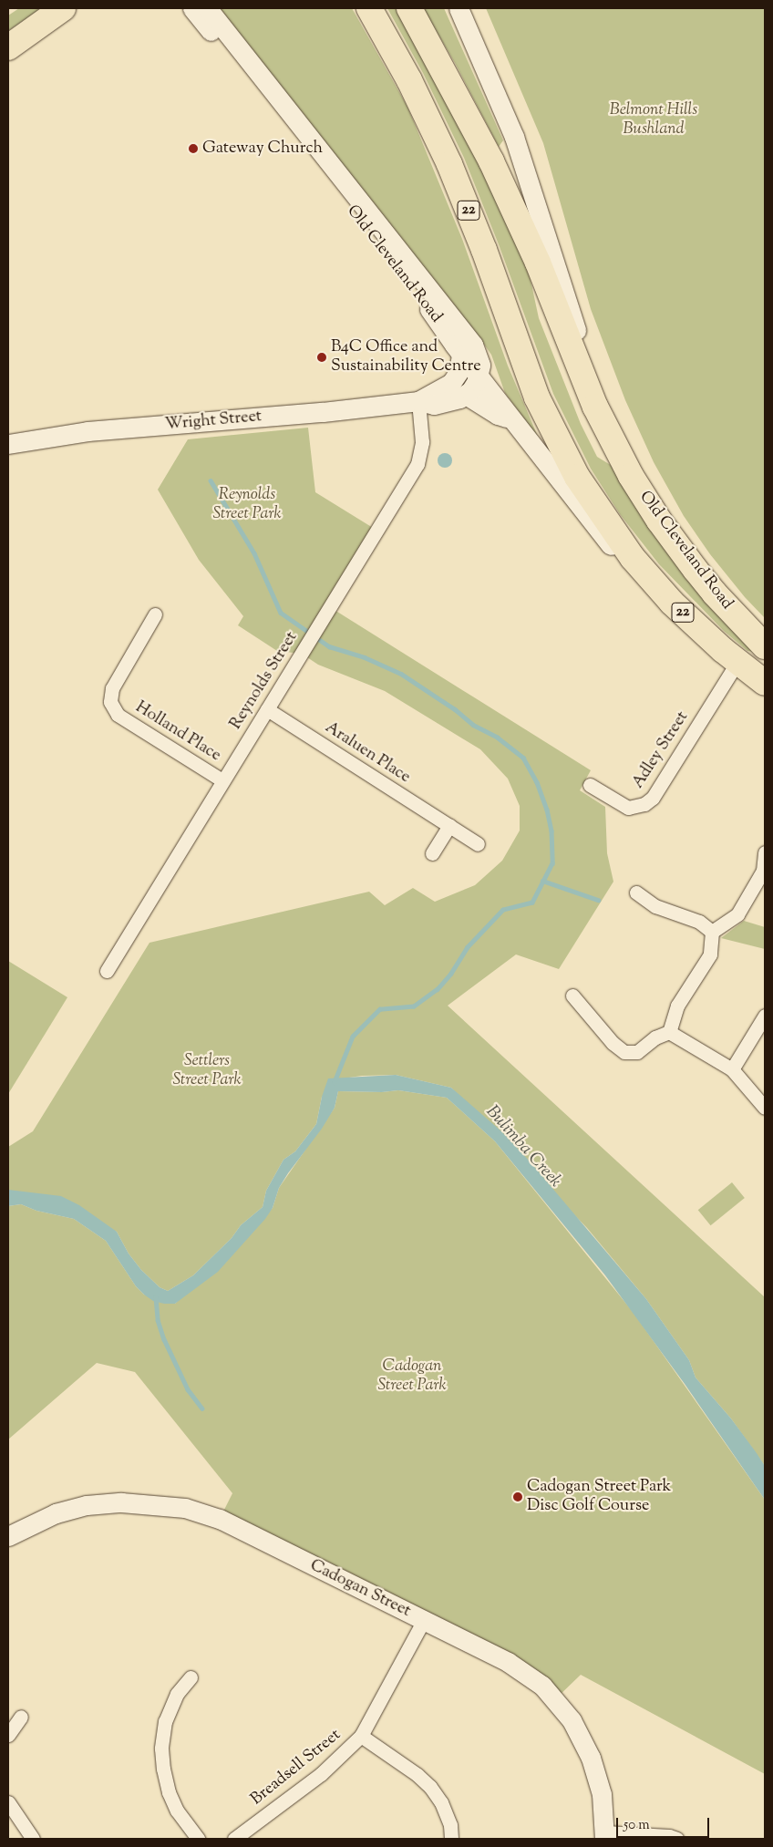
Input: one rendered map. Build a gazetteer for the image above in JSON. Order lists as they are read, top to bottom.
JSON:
{
  "streets": {
    "highway": ["22", "Old Cleveland Road"],
    "main road": ["Wright Street", "Cadogan Street"],
    "street": [
      "Reynolds Street",
      "Holland Place",
      "Adley Street",
      "Araluen Place",
      "Breadsell Street"
    ]
  },
  "crossings": [
    ["Old Cleveland Road", "Wright Street"],
    ["Old Cleveland Road", "Adley Street"],
    ["Wright Street", "Reynolds Street"],
    ["Reynolds Street", "Holland Place"],
    ["Reynolds Street", "Araluen Place"],
    ["Cadogan Street", "Breadsell Street"]
  ],
  "water": ["Bulimba Creek"],
  "parks": [
    "Belmont Hills Bushland",
    "Reynolds Street Park",
    "Settlers Street Park",
    "Cadogan Street Park"
  ],
  "places": ["Gateway Church", "B4C Office and Sustainability Centre", "Cadogan Street Park Disc Golf Course"],
  "scale_bar": "50 m"
}
